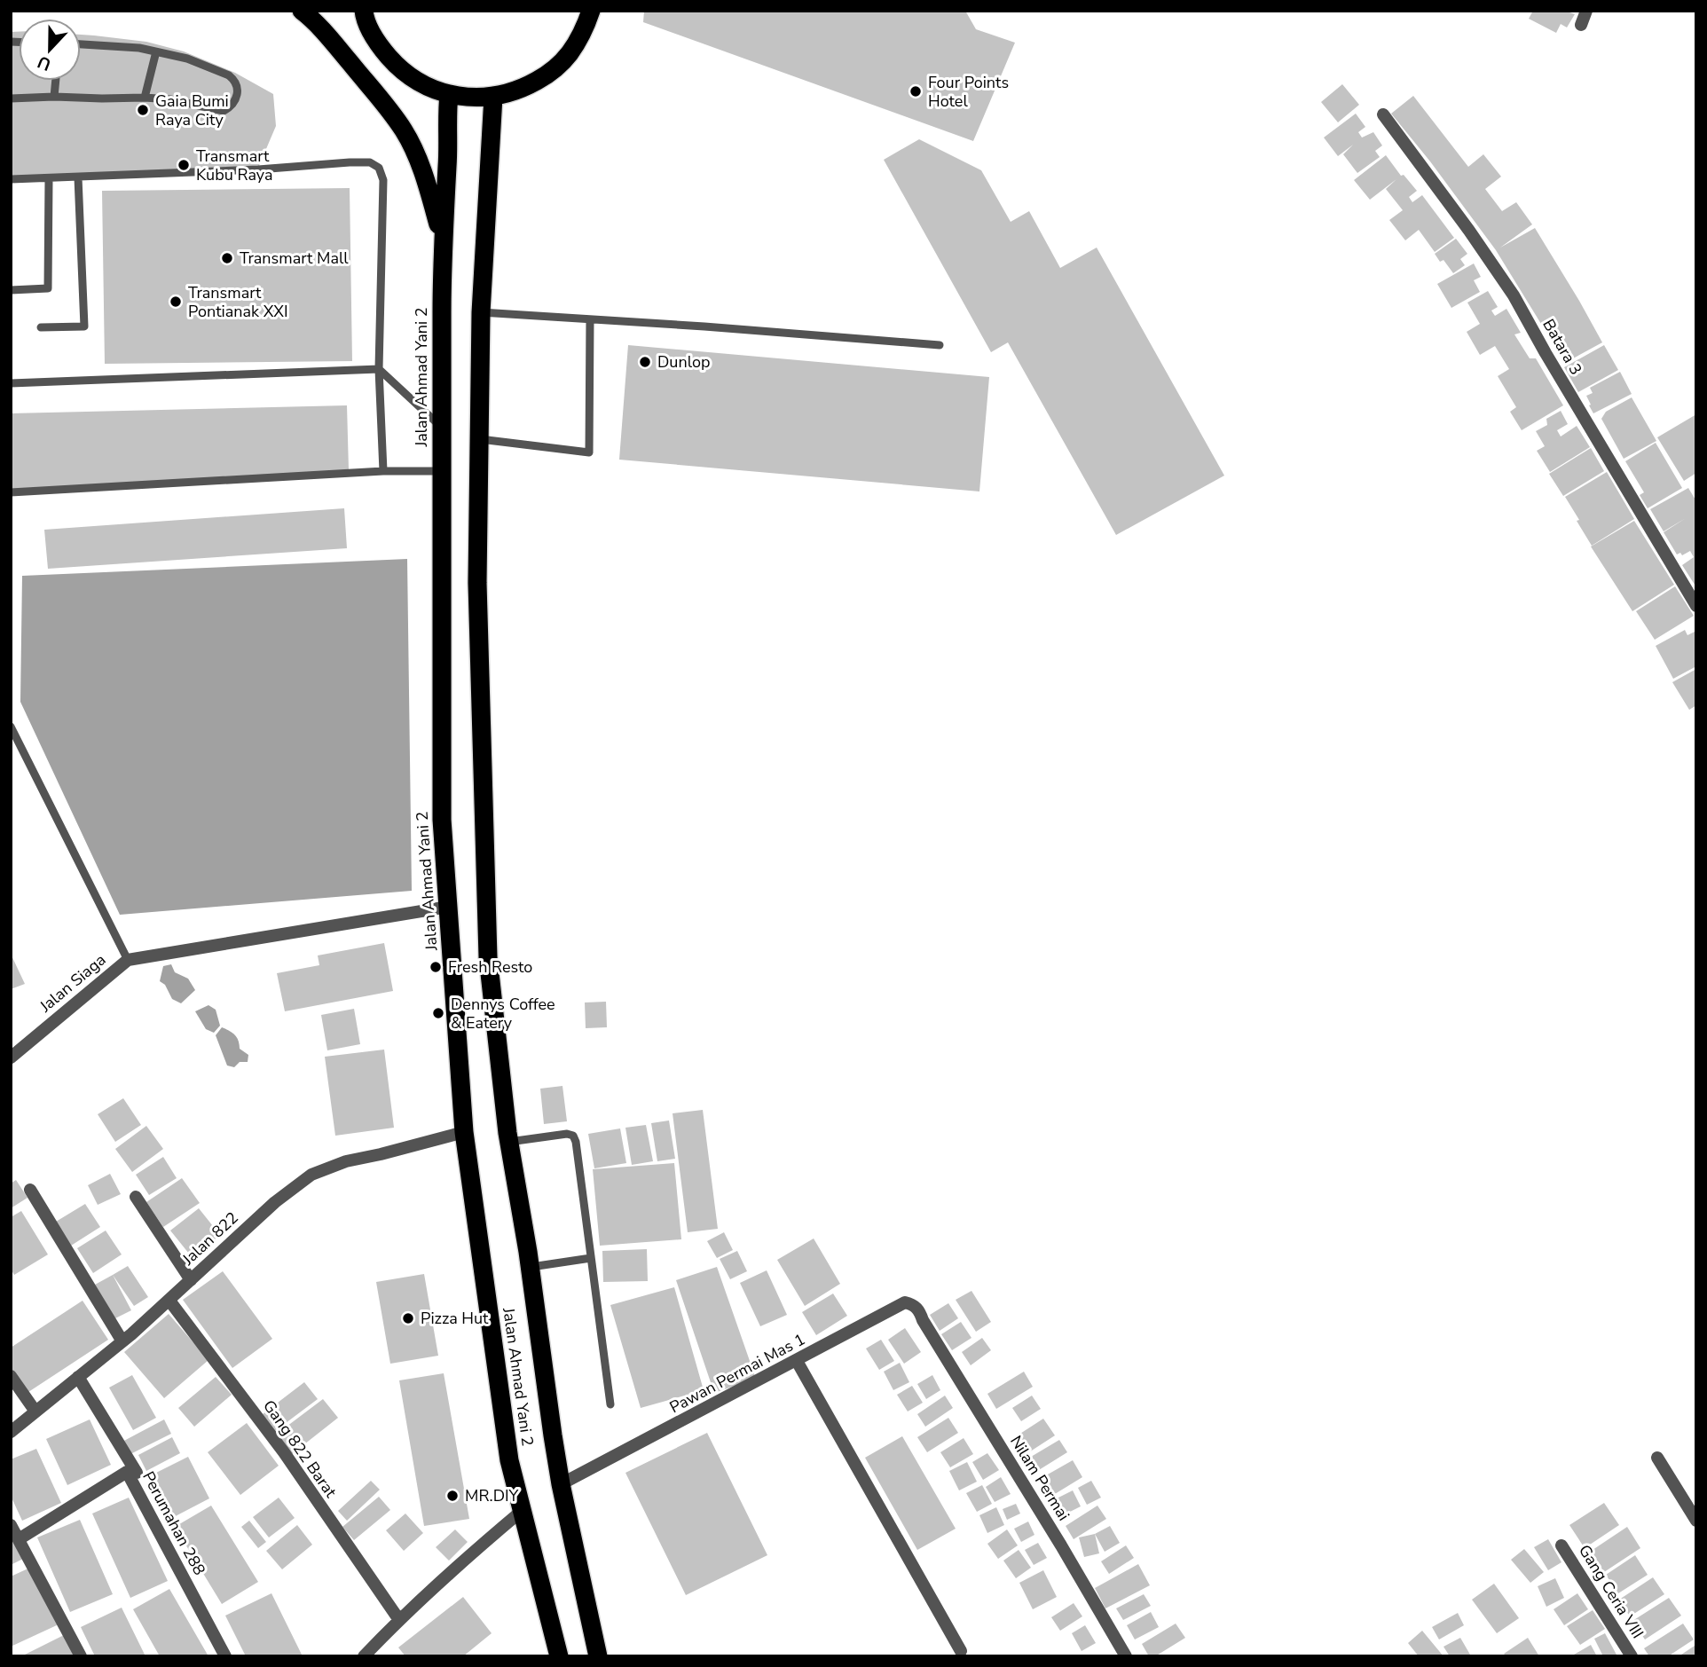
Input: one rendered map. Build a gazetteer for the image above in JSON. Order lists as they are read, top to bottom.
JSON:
{
  "streets": {
    "highway": ["Jalan Ahmad Yani 2"],
    "street": [
      "Batara 3",
      "Jalan Siaga",
      "Jalan 822",
      "Pawan Permai Mas 1",
      "Gang 822 Barat",
      "Nilam Permai",
      "Perumahan 288",
      "Gang Ceria VIII"
    ]
  },
  "crossings": [
    ["Jalan Ahmad Yani 2", "Jalan 822"],
    ["Jalan Ahmad Yani 2", "Pawan Permai Mas 1"],
    ["Jalan 822", "Gang 822 Barat"],
    ["Pawan Permai Mas 1", "Nilam Permai"]
  ],
  "places": [
    "Four Points Hotel",
    "Gaia Bumi Raya City",
    "Transmart Kubu Raya",
    "Transmart Mall",
    "Transmart Pontianak XXI",
    "Dunlop",
    "Fresh Resto",
    "Dennys Coffee & Eatery",
    "Pizza Hut",
    "MR.DIY"
  ],
  "north": "bottom"
}
